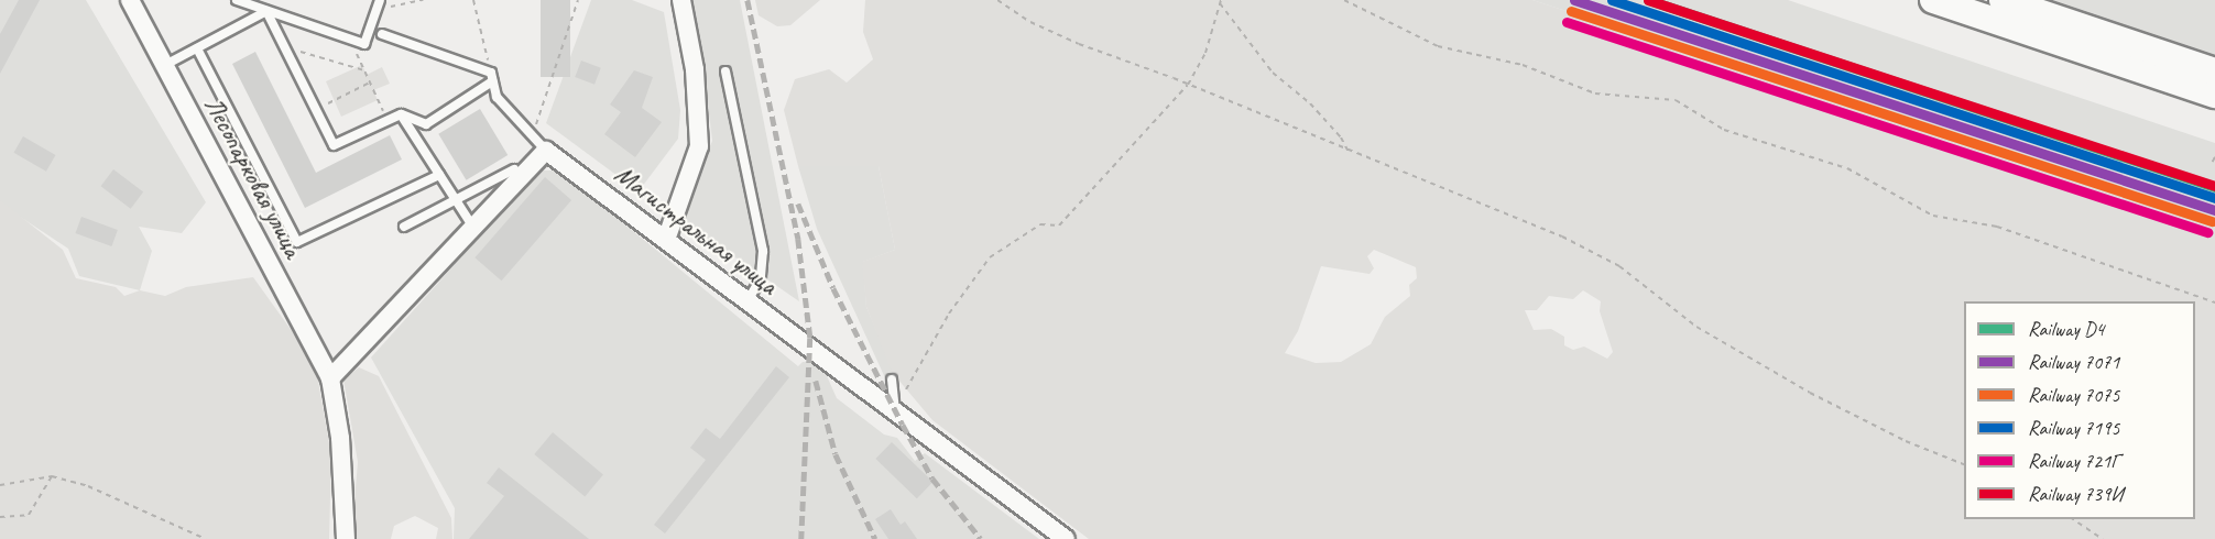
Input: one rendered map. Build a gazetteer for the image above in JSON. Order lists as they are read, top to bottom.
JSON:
{
  "streets": {
    "street": ["Лесопарковая улица", "Магистральная улица"]
  },
  "lines": [
    "rail line D4",
    "rail line 7071",
    "rail line 7195",
    "rail line 739И",
    "rail line 7075",
    "rail line 721Г"
  ],
  "legend": [
    "Railway D4",
    "Railway 7071",
    "Railway 7075",
    "Railway 7195",
    "Railway 721Г",
    "Railway 739И"
  ]
}
